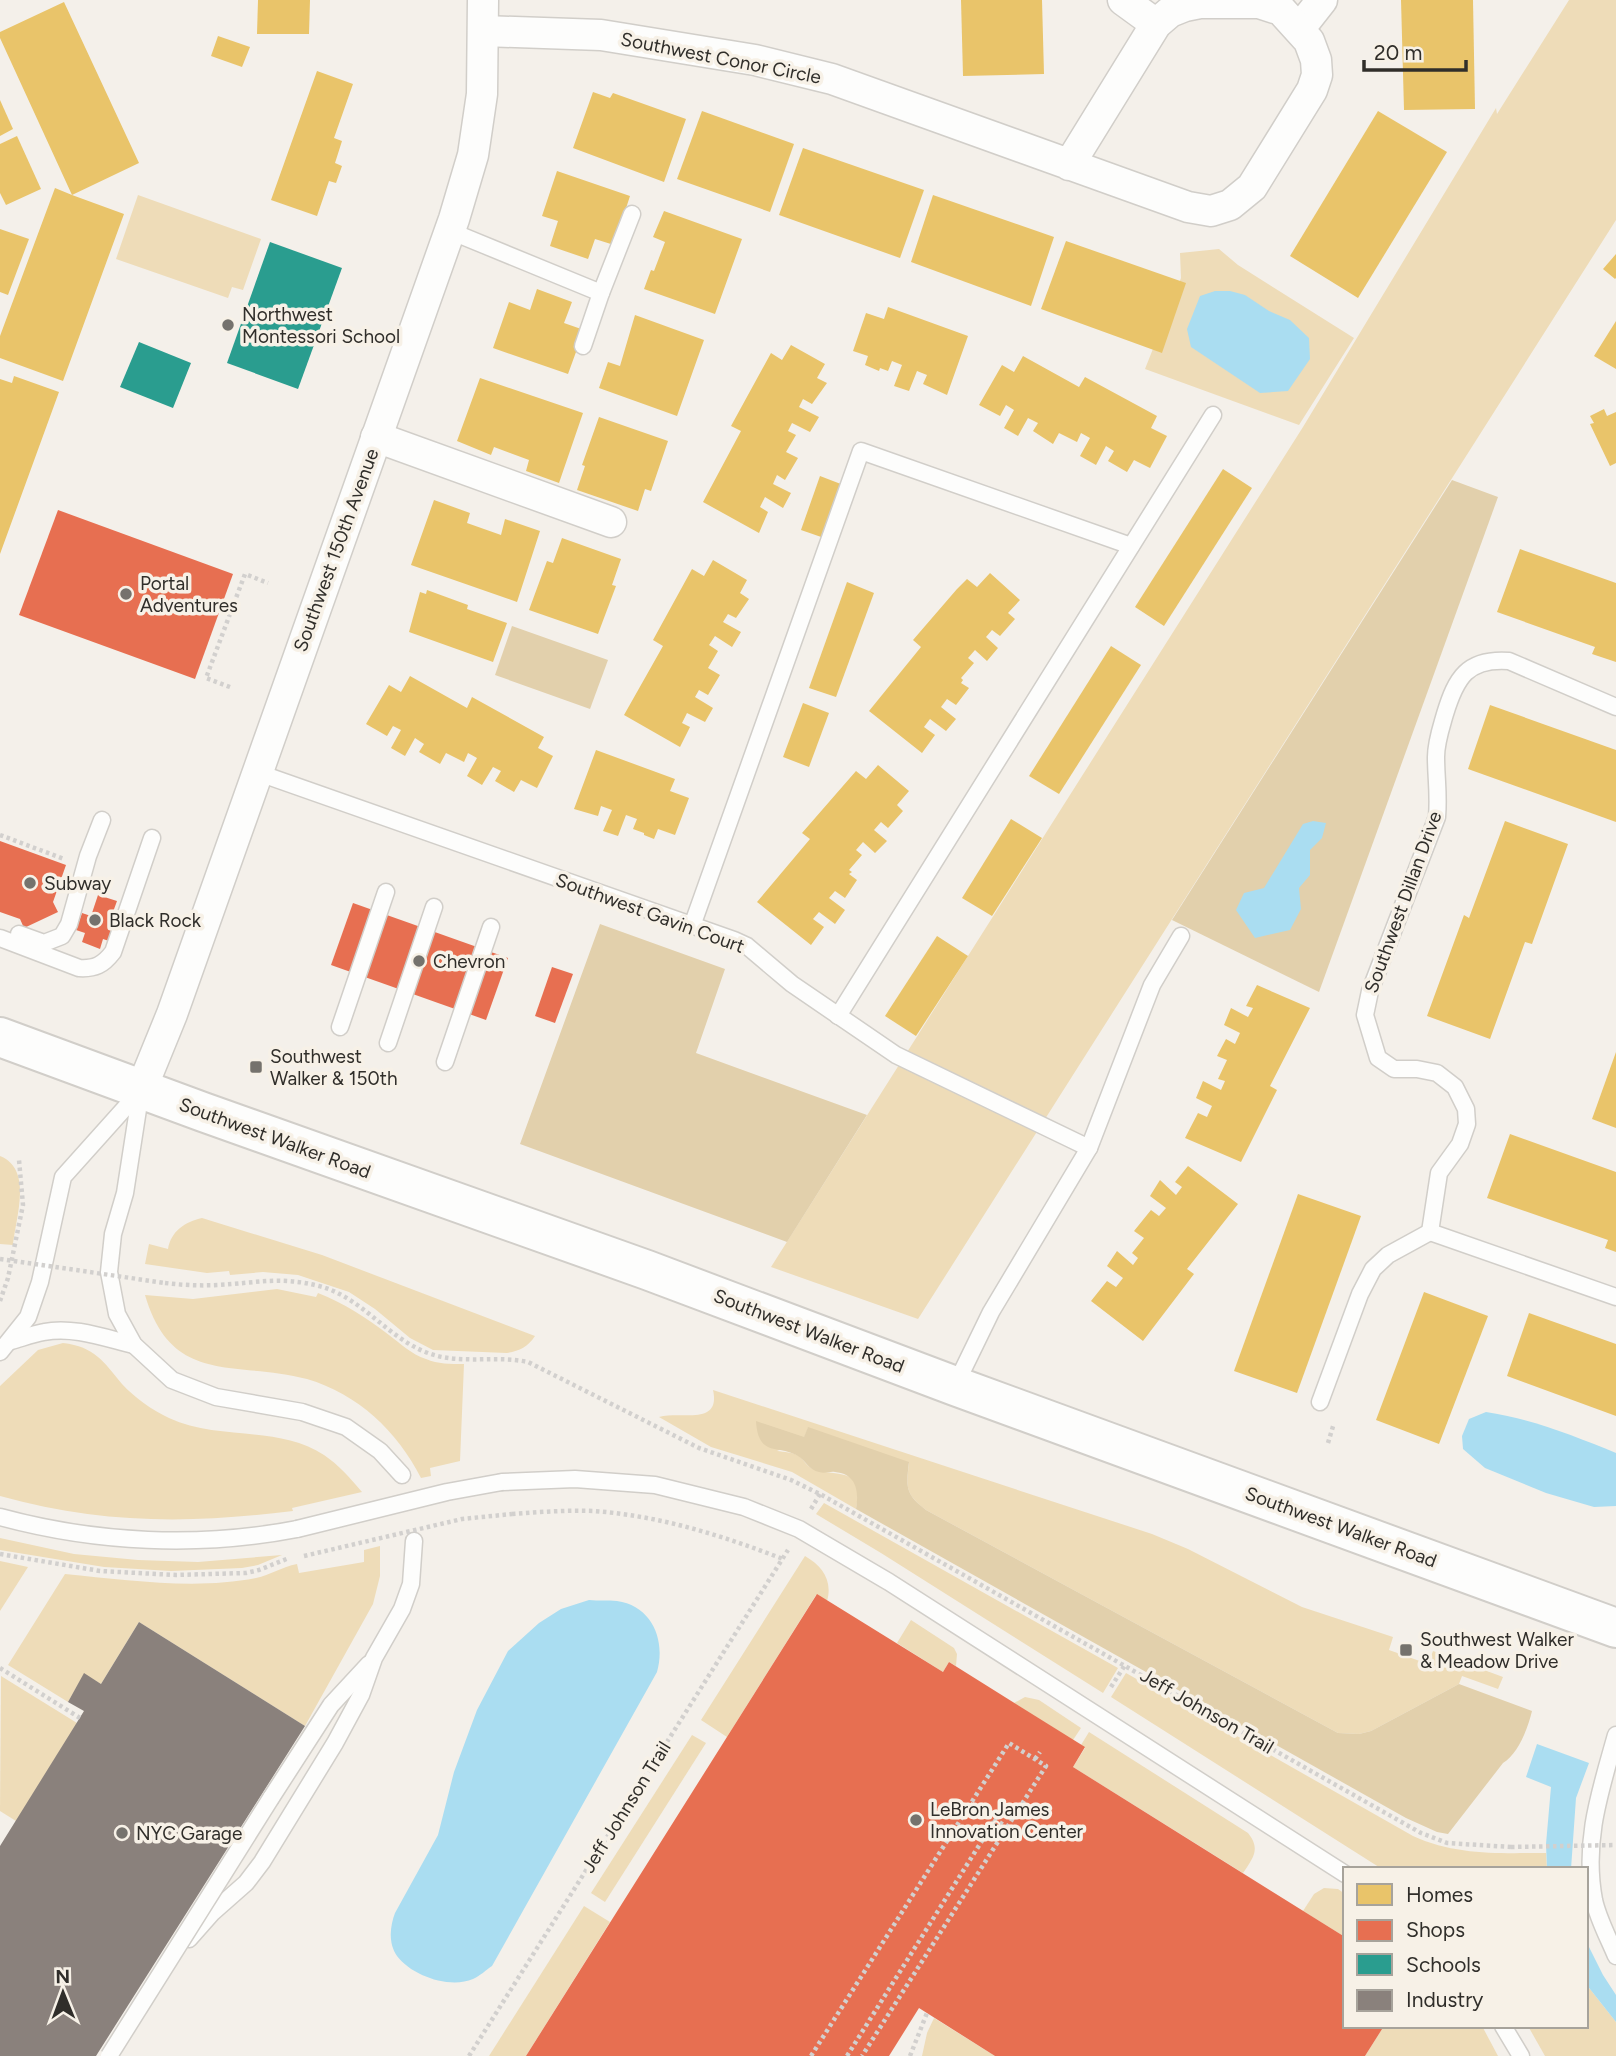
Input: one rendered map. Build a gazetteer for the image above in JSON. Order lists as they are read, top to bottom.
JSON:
{
  "streets": {
    "main road": ["Southwest Walker Road"],
    "street": ["Southwest Conor Circle", "Southwest 150th Avenue"],
    "lane": ["Southwest Dillan Drive", "Southwest Gavin Court"],
    "path": ["Jeff Johnson Trail"]
  },
  "crossings": [
    ["Southwest Conor Circle", "Southwest 150th Avenue"],
    ["Southwest 150th Avenue", "Southwest Gavin Court"],
    ["Southwest 150th Avenue", "Southwest Walker Road"]
  ],
  "places": {
    "other": [
      "Northwest Montessori School",
      "Portal Adventures",
      "Subway",
      "Black Rock",
      "Chevron",
      "LeBron James Innovation Center",
      "NYC Garage"
    ],
    "transit": ["Southwest Walker & 150th", "Southwest Walker & Meadow Drive"]
  },
  "legend": [
    "Homes",
    "Shops",
    "Schools",
    "Industry"
  ],
  "scale_bar": "20 m",
  "north": "top"
}
